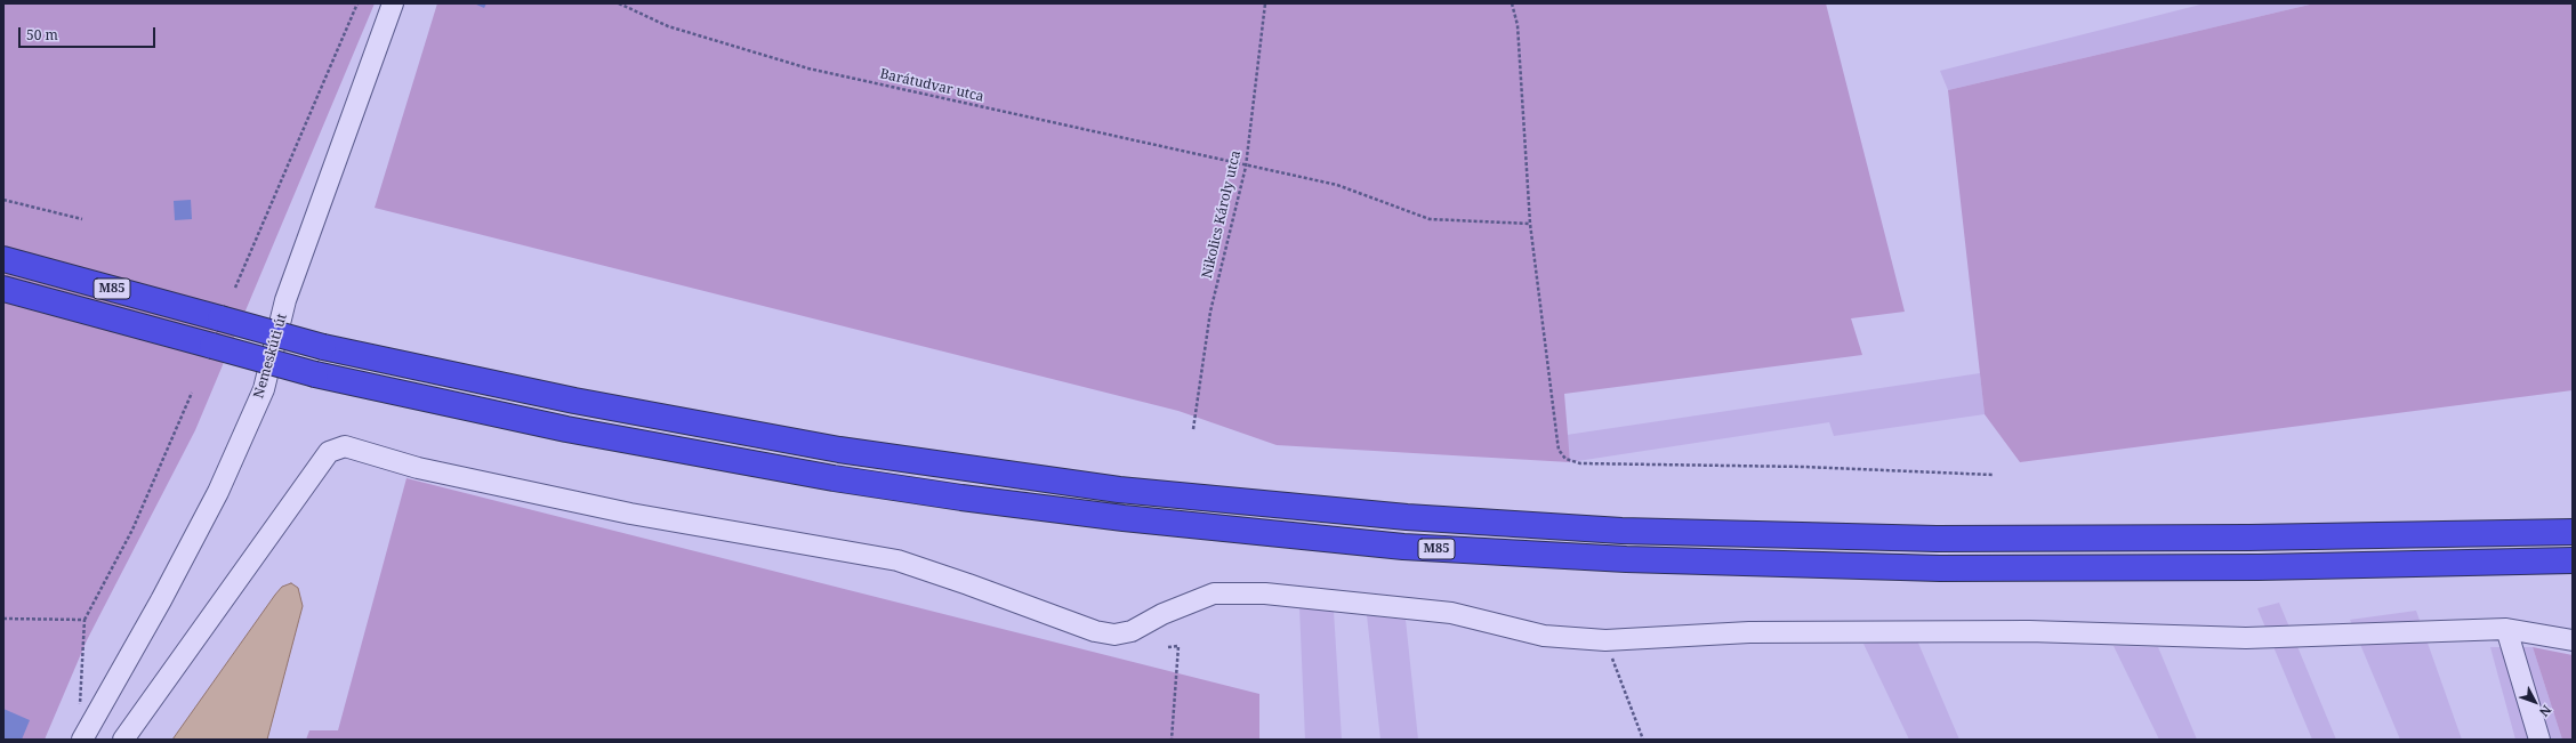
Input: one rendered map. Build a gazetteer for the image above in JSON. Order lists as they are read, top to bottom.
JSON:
{
  "streets": {
    "highway": ["M85"],
    "street": ["Nemeskúti út"],
    "path": ["Barátudvar utca", "Nikolics Károly utca"]
  },
  "crossings": [
    ["Barátudvar utca", "Nikolics Károly utca"]
  ],
  "scale_bar": "50 m",
  "north": "bottom right"
}
